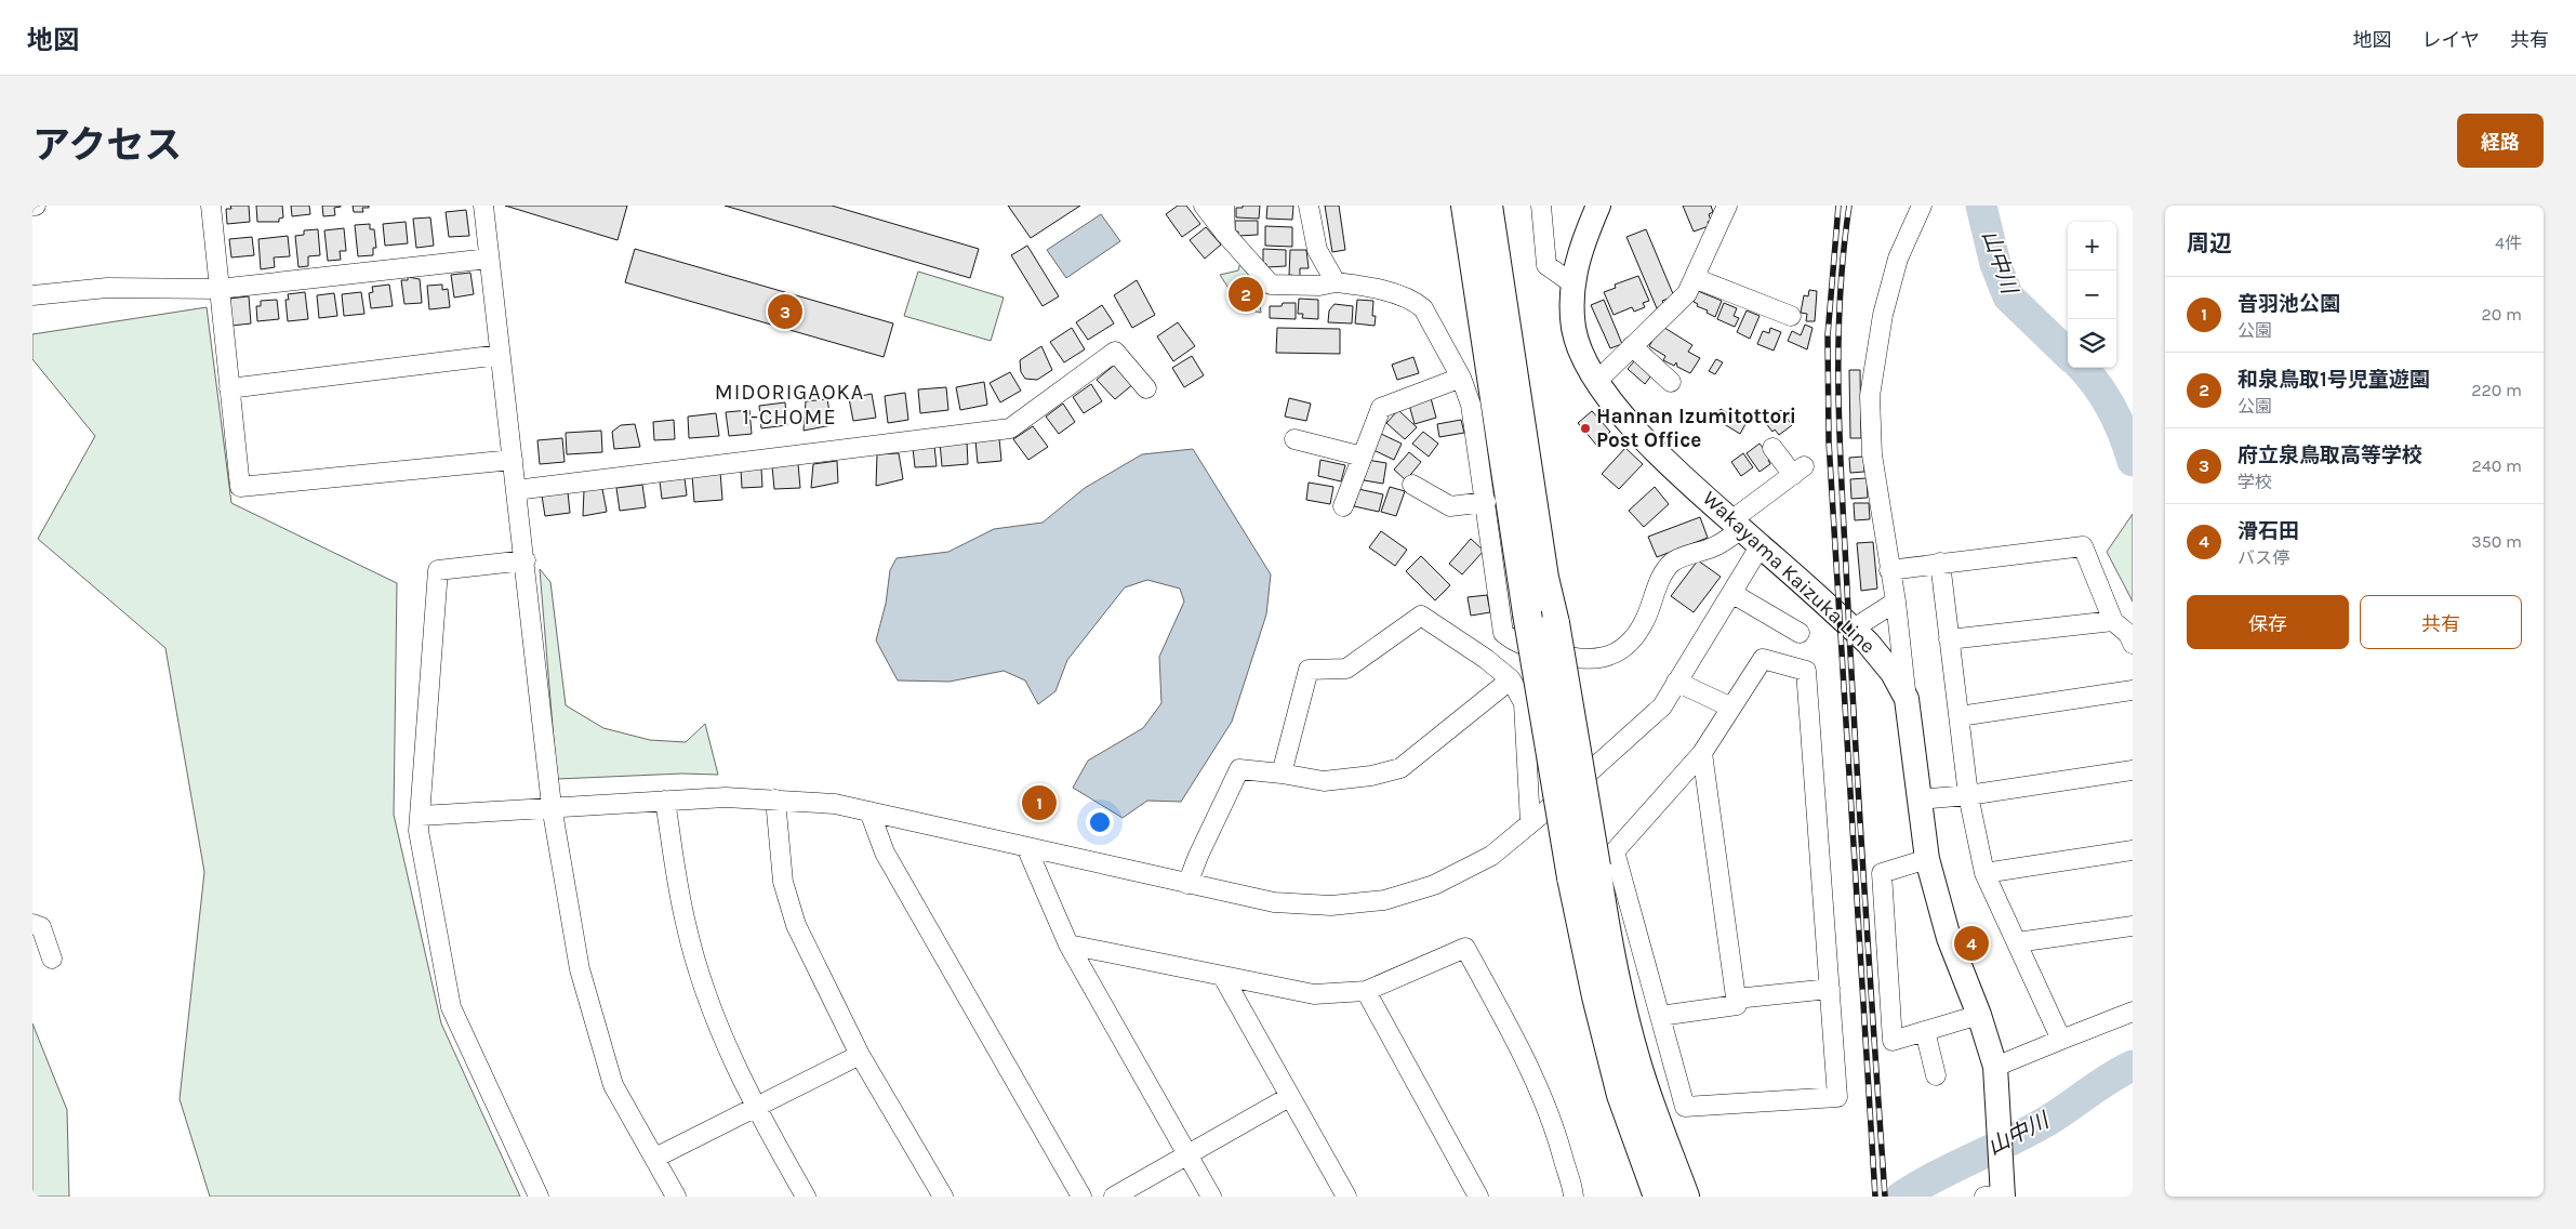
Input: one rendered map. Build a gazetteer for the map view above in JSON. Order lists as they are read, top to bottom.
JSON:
{
  "streets": {
    "main road": ["Wakayama Kaizuka Line"]
  },
  "districts": ["MIDORIGAOKA 1-CHOME"],
  "water": ["山中川"],
  "places": ["Hannan Izumitottori Post Office"],
  "page": {
    "header": "地図",
    "nav": ["地図", "レイヤ", "共有"],
    "title": "アクセス",
    "buttons": [
      "経路",
      ["保存", "共有"]
    ],
    "heading": ["周辺", "4件"],
    "map_buttons": ["+", "−"],
    "pins": [
      "2",
      "3",
      "1",
      "4"
    ],
    "list": [
      {
        "mark": "1",
        "name": "音羽池公園",
        "note": "公園",
        "value": "20 m"
      },
      {
        "mark": "2",
        "name": "和泉鳥取1号児童遊園",
        "note": "公園",
        "value": "220 m"
      },
      {
        "mark": "3",
        "name": "府立泉鳥取高等学校",
        "note": "学校",
        "value": "240 m"
      },
      {
        "mark": "4",
        "name": "滑石田",
        "note": "バス停",
        "value": "350 m"
      }
    ]
  }
}
